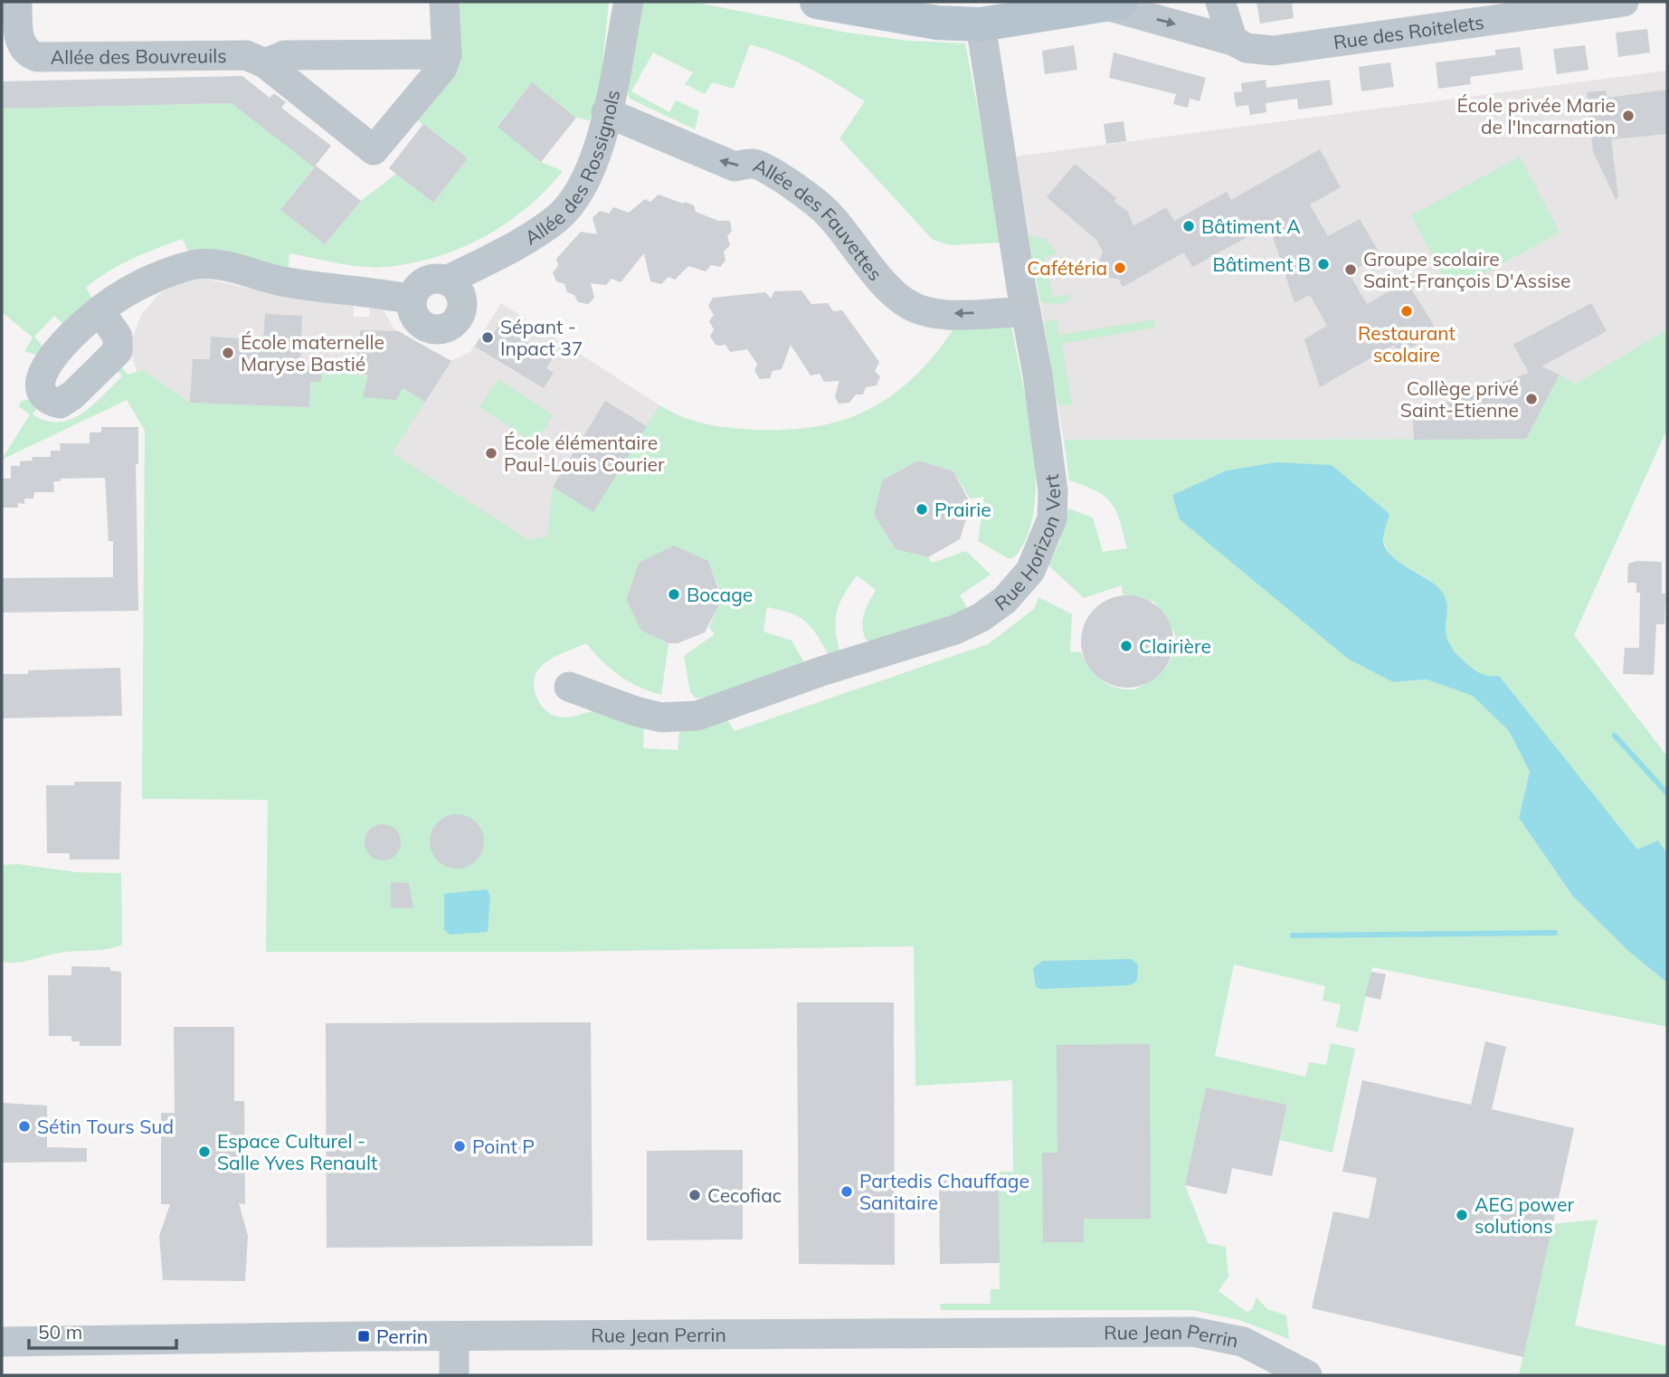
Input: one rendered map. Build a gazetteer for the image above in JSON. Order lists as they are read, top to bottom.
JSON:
{
  "streets": {
    "street": [
      "Rue des Roitelets",
      "Allée des Bouvreuils",
      "Allée des Rossignols",
      "Allée des Fauvettes",
      "Rue Horizon Vert",
      "Rue Jean Perrin"
    ]
  },
  "crossings": [
    ["Allée des Rossignols", "Allée des Fauvettes"],
    ["Allée des Fauvettes", "Rue Horizon Vert"]
  ],
  "one_way": ["Allée des Fauvettes"],
  "places": {
    "other": [
      "École privée Marie de l'Incarnation",
      "Bâtiment A",
      "Bâtiment B",
      "Cafétéria",
      "Groupe scolaire Saint-François D'Assise",
      "Restaurant scolaire",
      "Sépant - Inpact 37",
      "École maternelle Maryse Bastié",
      "Collège privé Saint-Etienne",
      "École élémentaire Paul-Louis Courier",
      "Prairie",
      "Bocage",
      "Clairière",
      "Sétin Tours Sud",
      "Point P",
      "Espace Culturel - Salle Yves Renault",
      "Partedis Chauffage Sanitaire",
      "Cecofiac",
      "AEG power solutions"
    ],
    "transit": ["Perrin"]
  },
  "scale_bar": "50 m"
}
